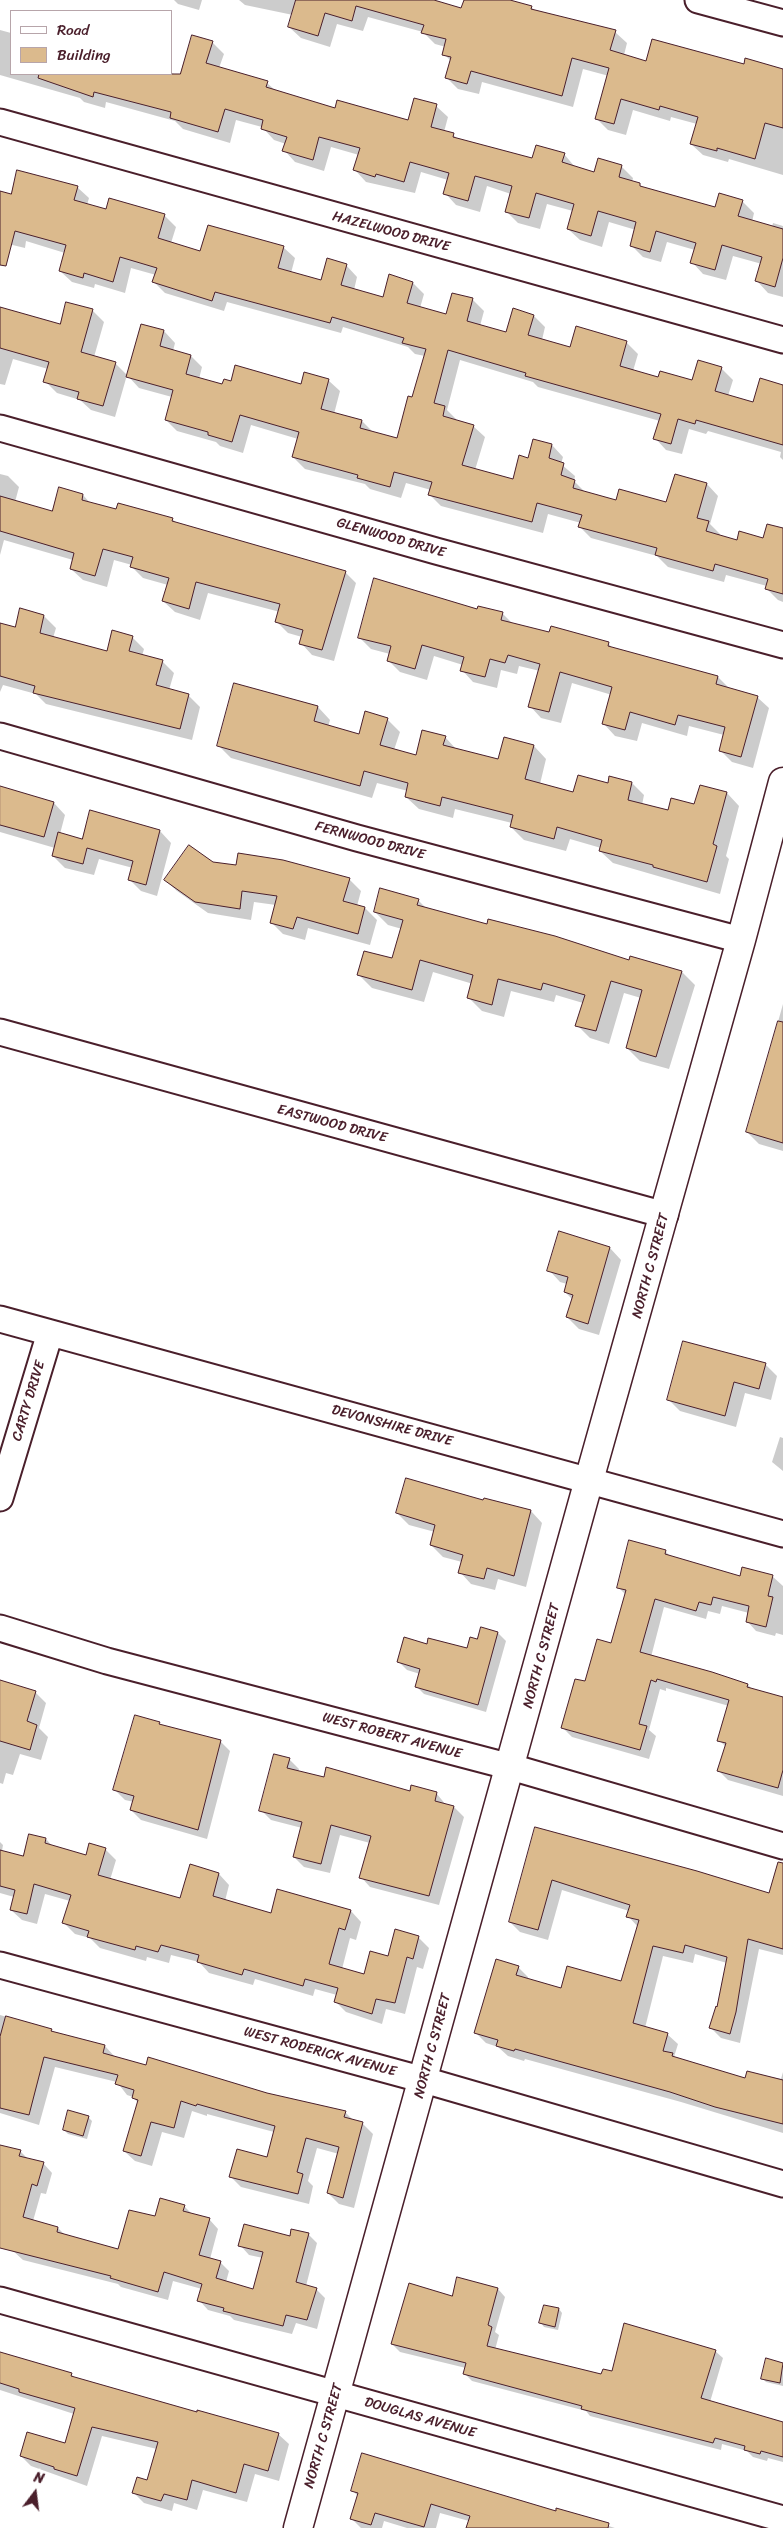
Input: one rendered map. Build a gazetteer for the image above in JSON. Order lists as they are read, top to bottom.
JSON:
{
  "streets": {
    "street": [
      "HAZELWOOD DRIVE",
      "GLENWOOD DRIVE",
      "FERNWOOD DRIVE",
      "EASTWOOD DRIVE",
      "NORTH C STREET",
      "CARTY DRIVE",
      "DEVONSHIRE DRIVE",
      "WEST ROBERT AVENUE",
      "WEST RODERICK AVENUE",
      "DOUGLAS AVENUE"
    ]
  },
  "crossings": [
    ["FERNWOOD DRIVE", "NORTH C STREET"],
    ["EASTWOOD DRIVE", "NORTH C STREET"],
    ["NORTH C STREET", "DEVONSHIRE DRIVE"],
    ["NORTH C STREET", "WEST ROBERT AVENUE"],
    ["NORTH C STREET", "WEST RODERICK AVENUE"],
    ["NORTH C STREET", "DOUGLAS AVENUE"],
    ["CARTY DRIVE", "DEVONSHIRE DRIVE"]
  ],
  "legend": ["Road", "Building"],
  "north": "top"
}
